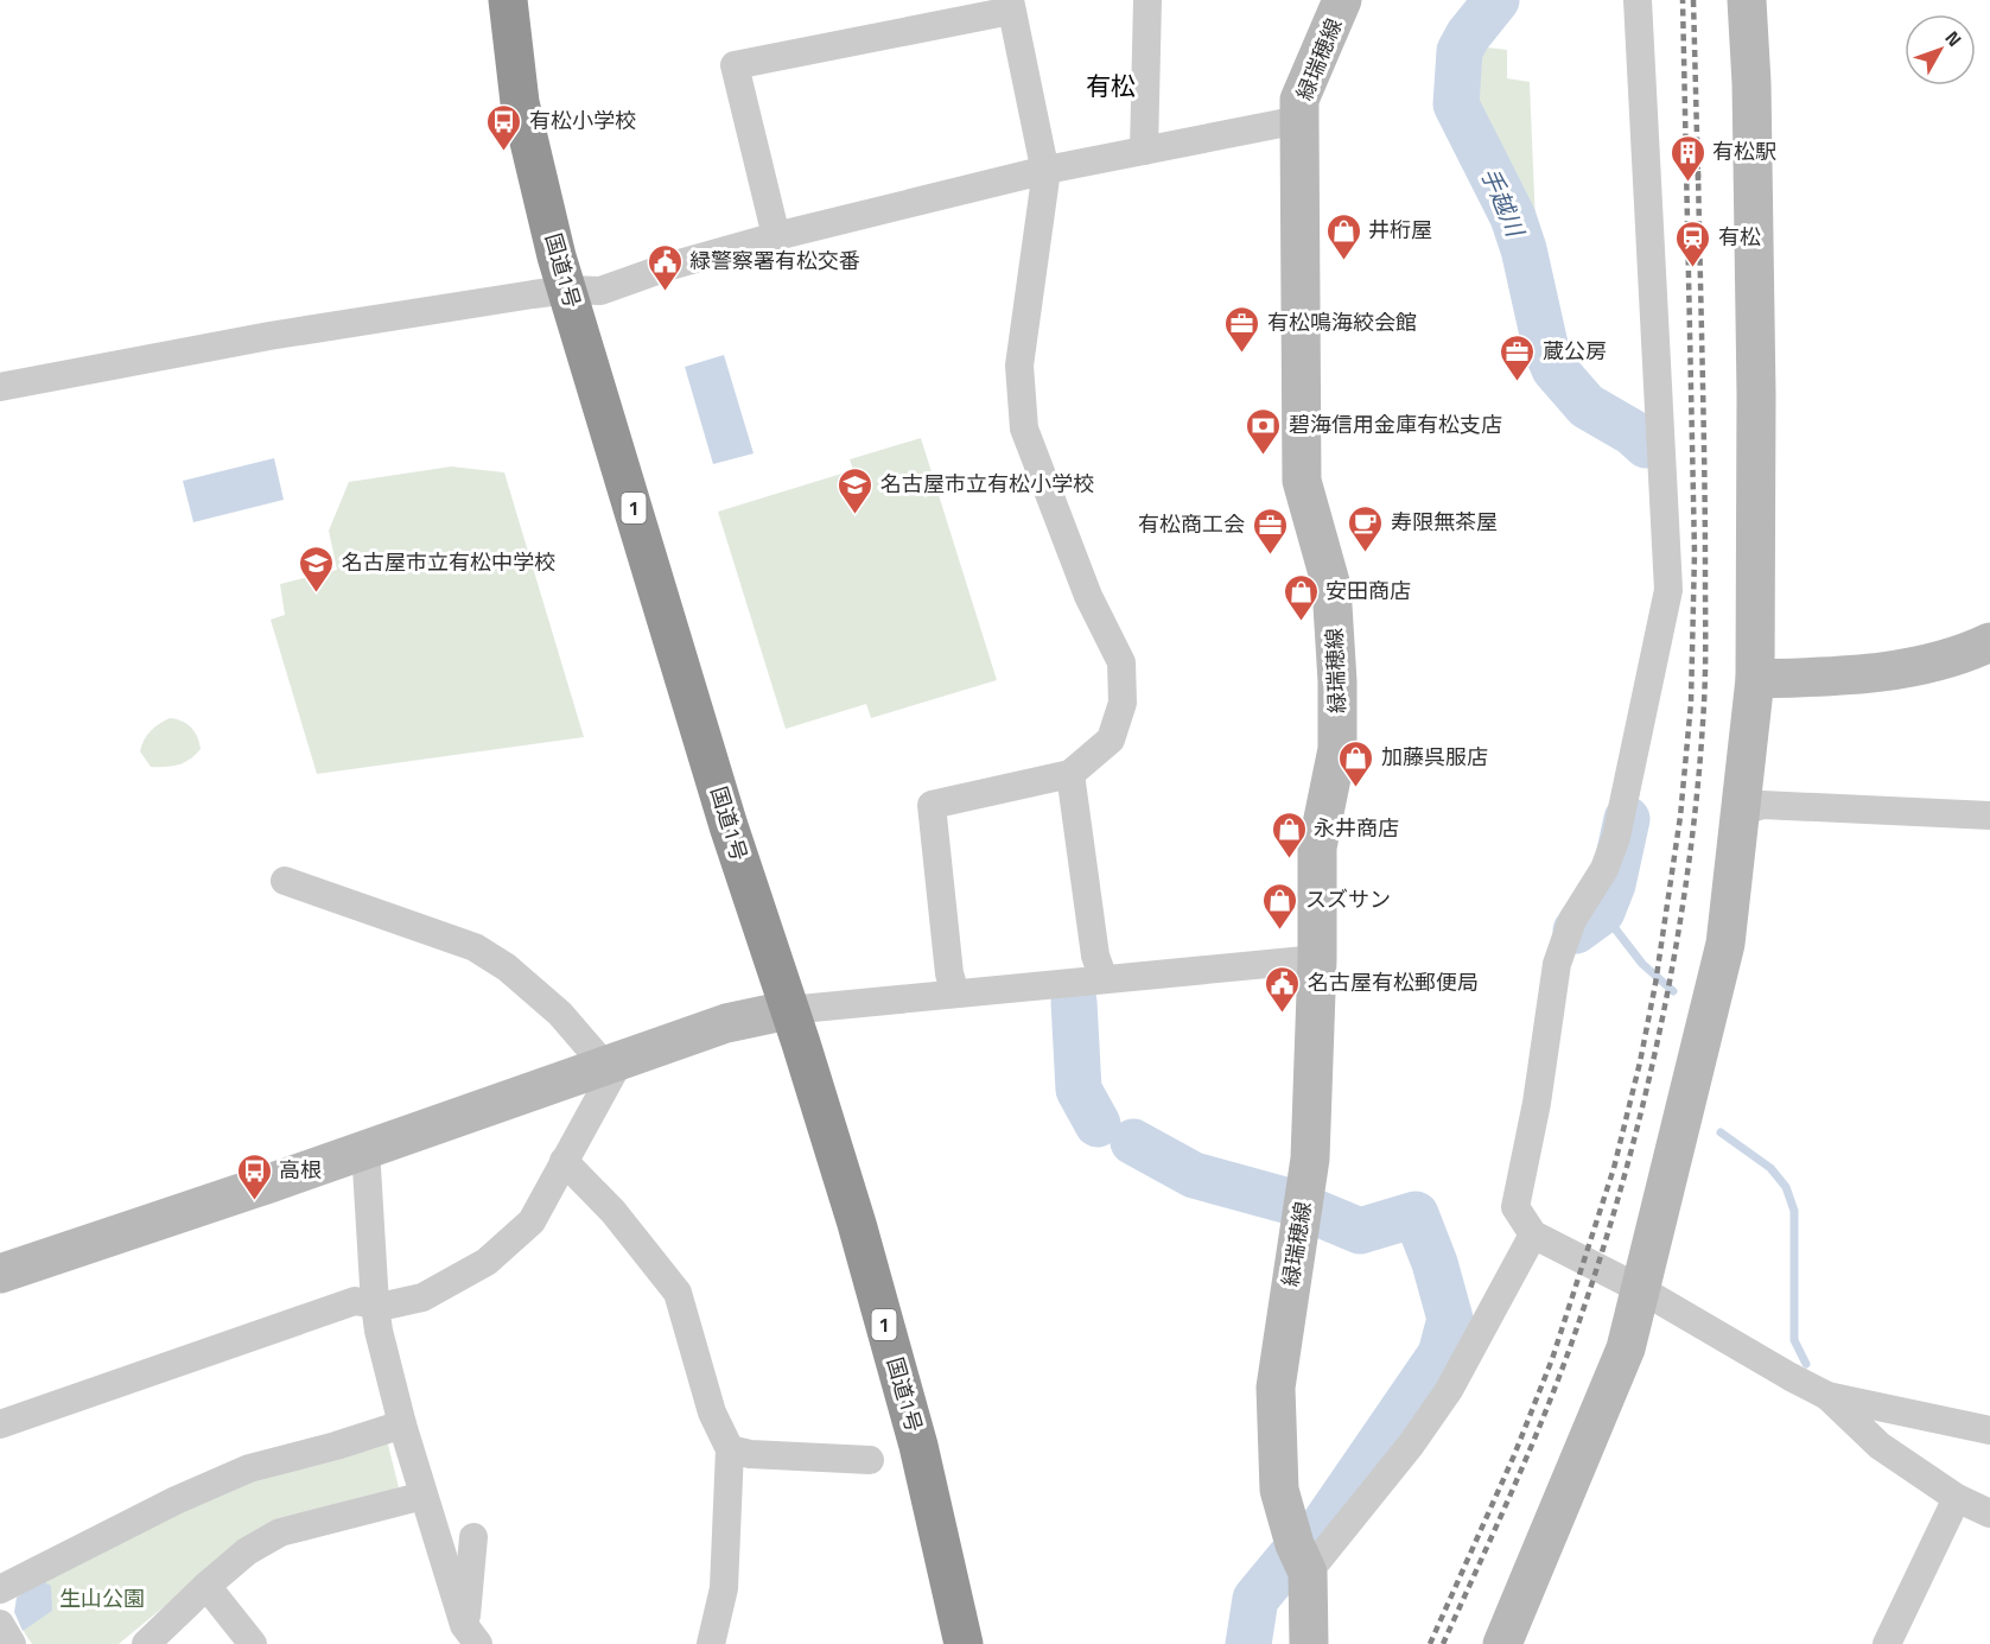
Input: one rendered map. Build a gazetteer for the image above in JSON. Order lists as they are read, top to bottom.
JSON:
{
  "streets": {
    "highway": ["国道1号", "1"],
    "street": ["緑瑞穂線"]
  },
  "districts": ["有松"],
  "water": ["手越川"],
  "parks": ["生山公園"],
  "places": {
    "bus stop": ["有松小学校", "高根"],
    "building": ["有松駅"],
    "shop": [
      "井桁屋",
      "安田商店",
      "加藤呉服店",
      "永井商店",
      "スズサン"
    ],
    "station": ["有松"],
    "public building": ["緑警察署有松交番", "名古屋有松郵便局"],
    "office": ["有松鳴海絞会館", "蔵公房", "有松商工会"],
    "bank": ["碧海信用金庫有松支店"],
    "school or university": ["名古屋市立有松小学校", "名古屋市立有松中学校"],
    "cafe": ["寿限無茶屋"]
  },
  "north": "top right"
}
